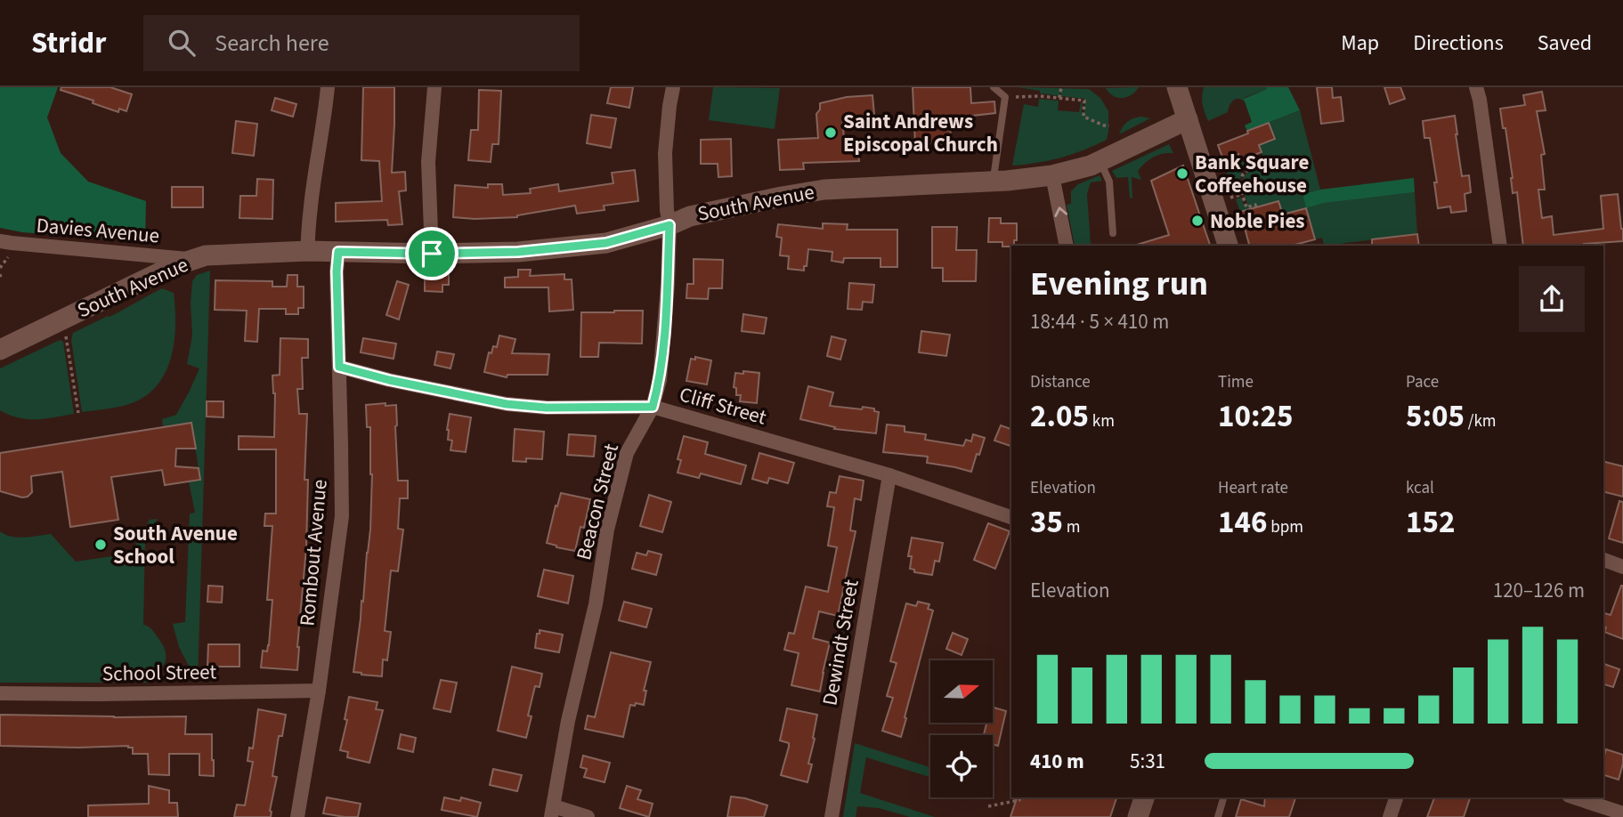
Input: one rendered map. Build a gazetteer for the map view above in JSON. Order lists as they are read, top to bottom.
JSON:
{
  "streets": {
    "street": [
      "South Avenue",
      "Davies Avenue",
      "Cliff Street",
      "Beacon Street",
      "Rombout Avenue",
      "Dewindt Street",
      "School Street"
    ]
  },
  "crossings": [
    ["South Avenue", "Davies Avenue"],
    ["South Avenue", "Beacon Street"],
    ["South Avenue", "Rombout Avenue"],
    ["Cliff Street", "Beacon Street"],
    ["Cliff Street", "Rombout Avenue"],
    ["Cliff Street", "Dewindt Street"],
    ["Rombout Avenue", "School Street"]
  ],
  "places": [
    "Saint Andrews Episcopal Church",
    "Bank Square Coffeehouse",
    "Noble Pies",
    "South Avenue School"
  ],
  "north": "right",
  "page": {
    "header": "Stridr",
    "search": "Search here",
    "nav": ["Map", "Directions", "Saved"],
    "heading": ["Evening run", "18:44 · 5 × 410 m"],
    "stats": [
      ["Distance", "2.05 km"],
      ["Time", "10:25"],
      ["Pace", "5:05 /km"],
      ["Elevation", "35 m"],
      ["Heart rate", "146 bpm"],
      ["kcal", "152"]
    ],
    "chart": ["Elevation", "120–126 m"],
    "list": [
      {
        "name": "410 m",
        "note": "5:31"
      }
    ]
  }
}
